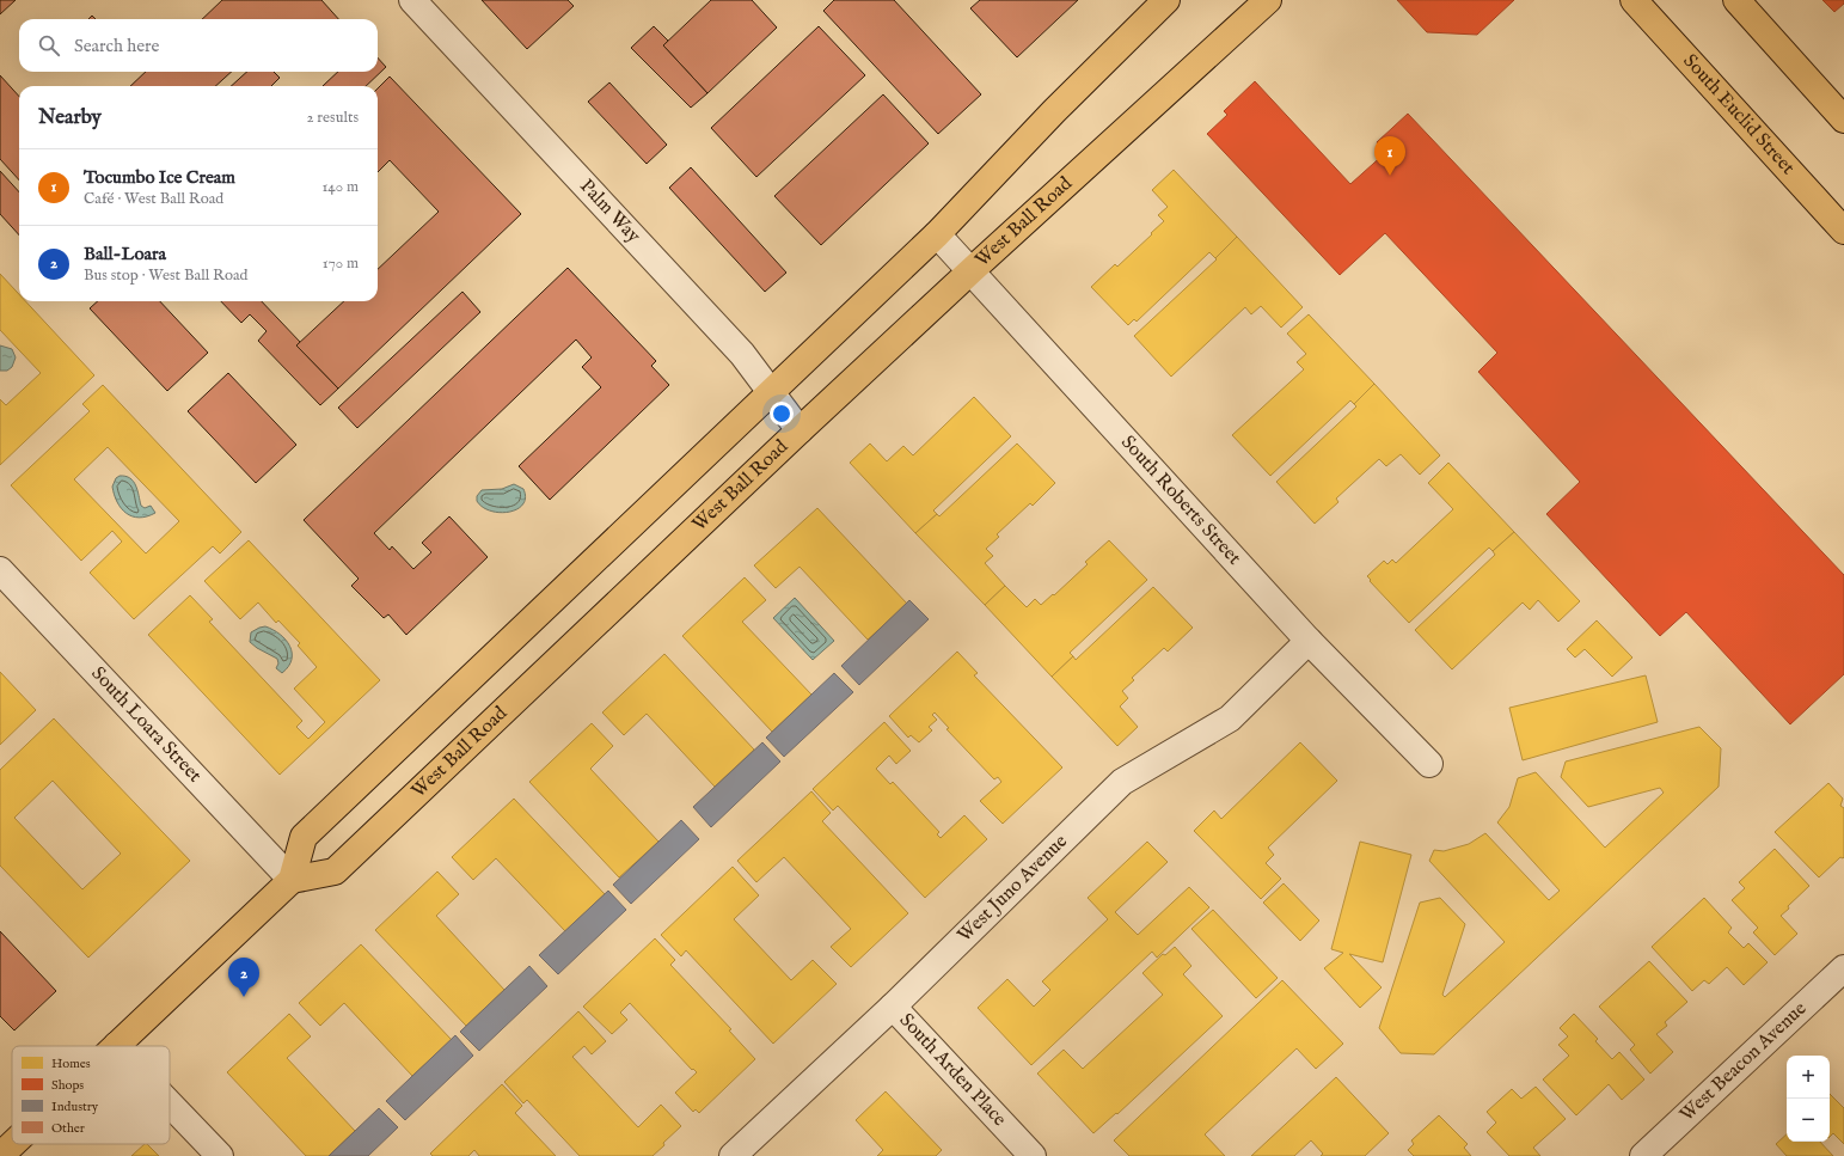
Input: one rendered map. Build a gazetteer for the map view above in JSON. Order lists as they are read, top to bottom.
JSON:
{
  "streets": {
    "main road": ["South Euclid Street", "West Ball Road"],
    "street": [
      "Palm Way",
      "South Roberts Street",
      "South Loara Street",
      "West Juno Avenue",
      "West Beacon Avenue",
      "South Arden Place"
    ]
  },
  "crossings": [
    ["Palm Way", "West Ball Road"],
    ["West Ball Road", "South Roberts Street"],
    ["West Ball Road", "South Loara Street"],
    ["South Roberts Street", "West Juno Avenue"],
    ["West Juno Avenue", "South Arden Place"]
  ],
  "legend": [
    "Homes",
    "Shops",
    "Industry",
    "Other"
  ],
  "page": {
    "search": "Search here",
    "heading": ["Nearby", "2 results"],
    "pins": ["1", "2"],
    "list": [
      {
        "mark": "1",
        "name": "Tocumbo Ice Cream",
        "note": "Café · West Ball Road",
        "value": "140 m"
      },
      {
        "mark": "2",
        "name": "Ball-Loara",
        "note": "Bus stop · West Ball Road",
        "value": "170 m"
      }
    ],
    "map_buttons": ["+", "−"]
  }
}
